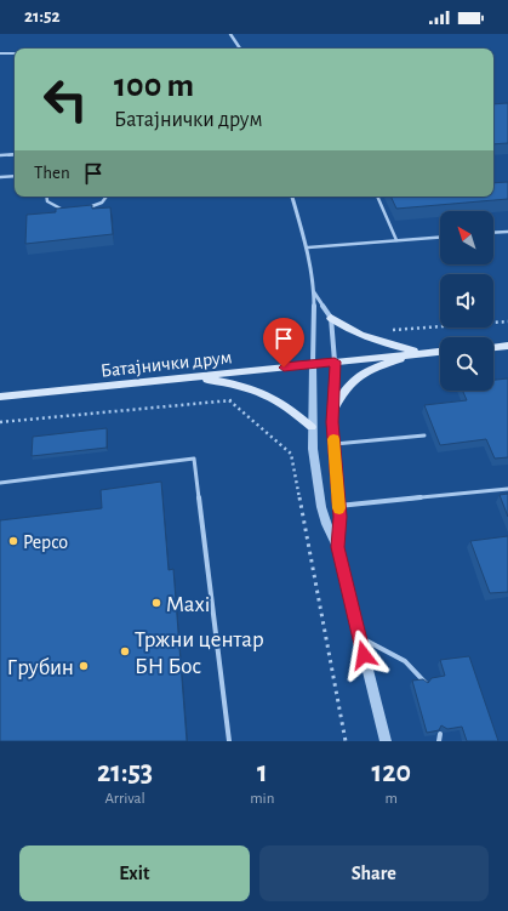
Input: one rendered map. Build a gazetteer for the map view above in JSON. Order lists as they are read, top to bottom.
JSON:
{
  "streets": {
    "main road": ["Батајнички друм"]
  },
  "places": [
    "Pepco",
    "Maxi",
    "Тржни центар БН Бос",
    "Грубин"
  ],
  "north": "top left",
  "page": {
    "status": "21:52",
    "turn": ["100 m", "Батајнички друм"],
    "then": "Then",
    "eta": [
      "21:53",
      "Arrival",
      "1",
      "min",
      "120",
      "m"
    ],
    "buttons": ["Exit", "Share"]
  }
}
